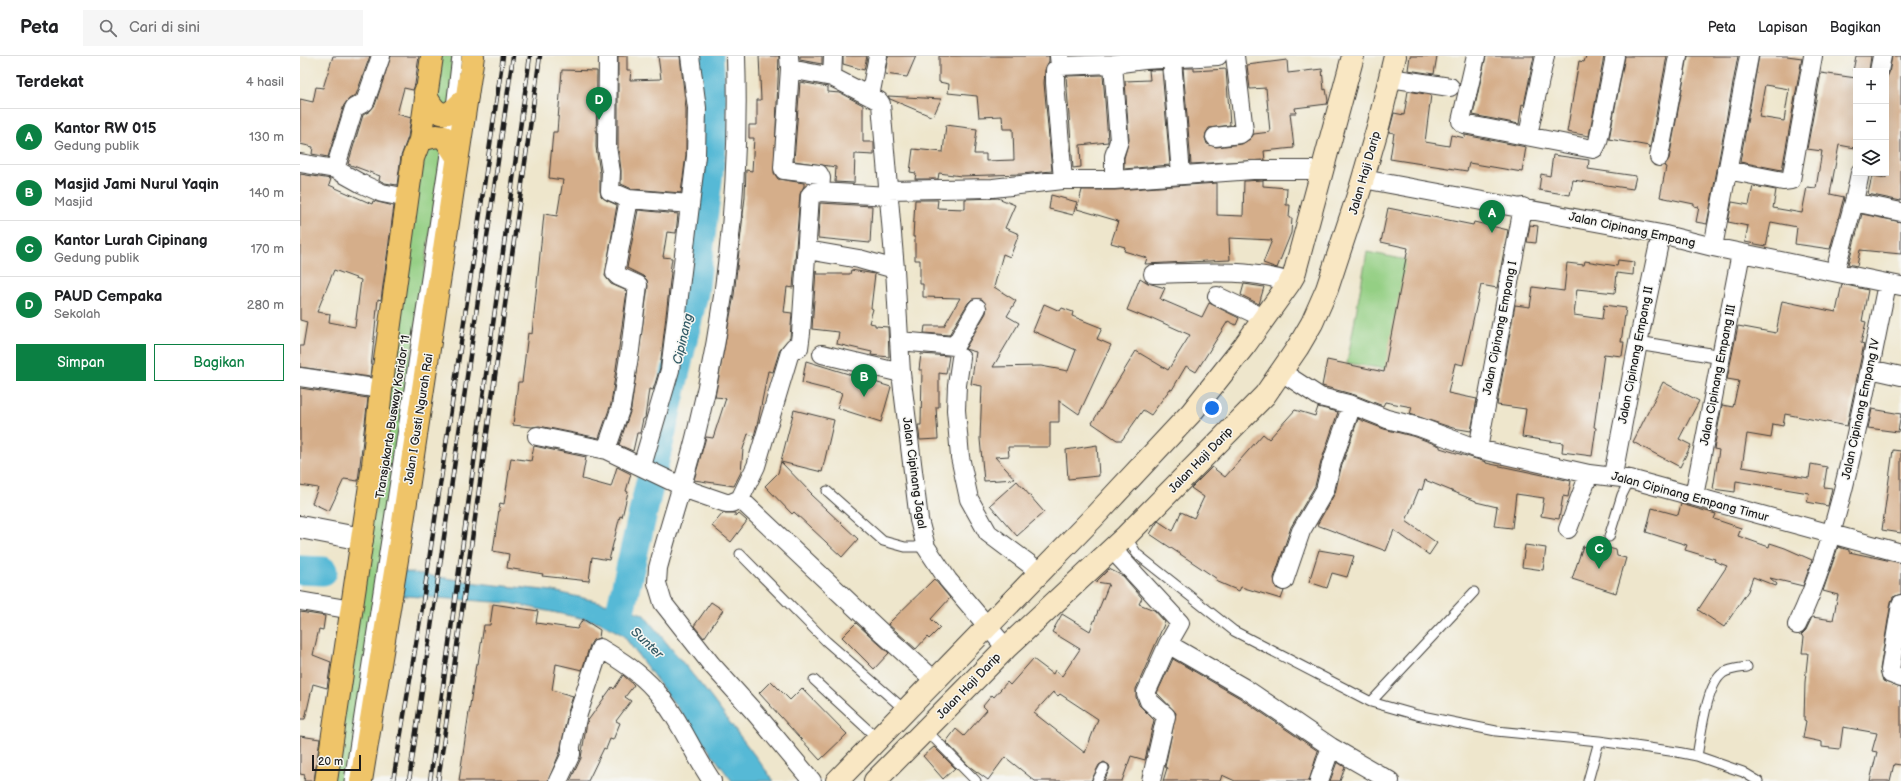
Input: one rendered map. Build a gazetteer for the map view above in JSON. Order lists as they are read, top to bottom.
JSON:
{
  "streets": {
    "main road": ["Jalan Haji Darip", "Jalan I Gusti Ngurah Rai"],
    "street": [
      "Jalan Cipinang Empang",
      "Jalan Cipinang Empang I",
      "Jalan Cipinang Empang II",
      "Jalan Cipinang Empang III",
      "Jalan Cipinang Empang IV",
      "Jalan Cipinang Jagal",
      "Jalan Cipinang Empang Timur"
    ]
  },
  "crossings": [
    ["Jalan Haji Darip", "Jalan Cipinang Empang"],
    ["Jalan Haji Darip", "Jalan Cipinang Jagal"],
    ["Jalan Haji Darip", "Jalan Cipinang Empang Timur"],
    ["Jalan Cipinang Empang", "Jalan Cipinang Empang I"],
    ["Jalan Cipinang Empang", "Jalan Cipinang Empang II"],
    ["Jalan Cipinang Empang", "Jalan Cipinang Empang III"],
    ["Jalan Cipinang Empang", "Jalan Cipinang Empang IV"],
    ["Jalan Cipinang Empang I", "Jalan Cipinang Empang Timur"],
    ["Jalan Cipinang Empang II", "Jalan Cipinang Empang Timur"],
    ["Jalan Cipinang Empang III", "Jalan Cipinang Empang Timur"],
    ["Jalan Cipinang Empang IV", "Jalan Cipinang Empang Timur"]
  ],
  "water": ["Cipinang", "Sunter"],
  "scale_bar": "20 m",
  "page": {
    "header": "Peta",
    "search": "Cari di sini",
    "nav": ["Peta", "Lapisan", "Bagikan"],
    "heading": ["Terdekat", "4 hasil"],
    "map_buttons": ["+", "−"],
    "pins": [
      "D",
      "A",
      "B",
      "C"
    ],
    "list": [
      {
        "mark": "A",
        "name": "Kantor RW 015",
        "note": "Gedung publik",
        "value": "130 m"
      },
      {
        "mark": "B",
        "name": "Masjid Jami Nurul Yaqin",
        "note": "Masjid",
        "value": "140 m"
      },
      {
        "mark": "C",
        "name": "Kantor Lurah Cipinang",
        "note": "Gedung publik",
        "value": "170 m"
      },
      {
        "mark": "D",
        "name": "PAUD Cempaka",
        "note": "Sekolah",
        "value": "280 m"
      }
    ],
    "buttons": ["Simpan", "Bagikan"],
    "scale": "20 m"
  }
}
